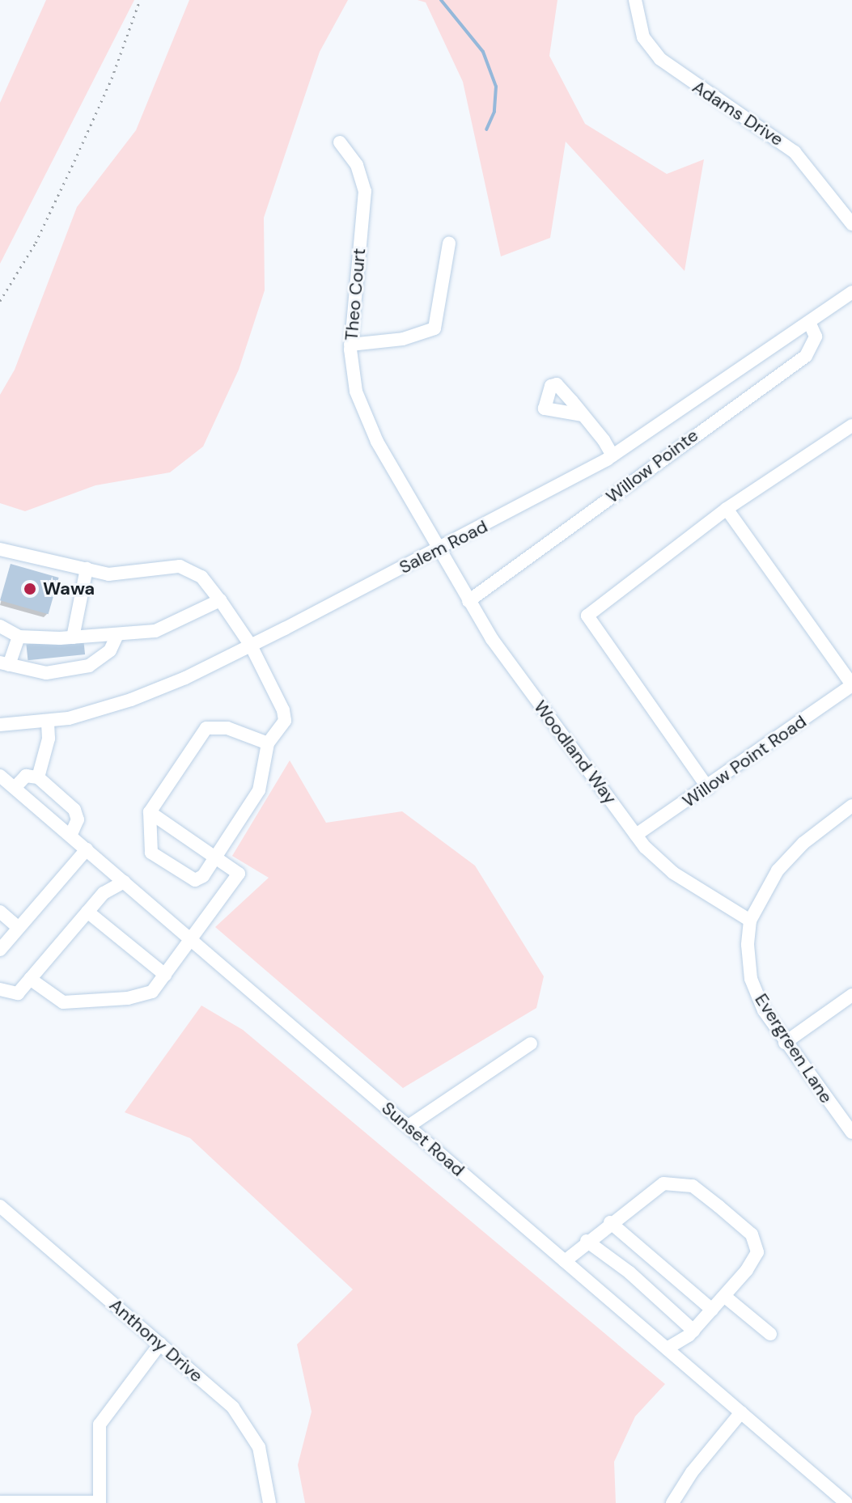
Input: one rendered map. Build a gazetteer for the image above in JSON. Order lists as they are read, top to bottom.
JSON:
{
  "streets": {
    "street": [
      "Adams Drive",
      "Theo Court",
      "Willow Pointe",
      "Salem Road",
      "Woodland Way",
      "Willow Point Road",
      "Evergreen Lane",
      "Sunset Road",
      "Anthony Drive"
    ]
  },
  "crossings": [
    ["Theo Court", "Salem Road"],
    ["Theo Court", "Woodland Way"],
    ["Willow Pointe", "Salem Road"],
    ["Willow Pointe", "Woodland Way"],
    ["Salem Road", "Woodland Way"],
    ["Woodland Way", "Willow Point Road"],
    ["Woodland Way", "Evergreen Lane"]
  ],
  "places": ["Wawa"]
}
